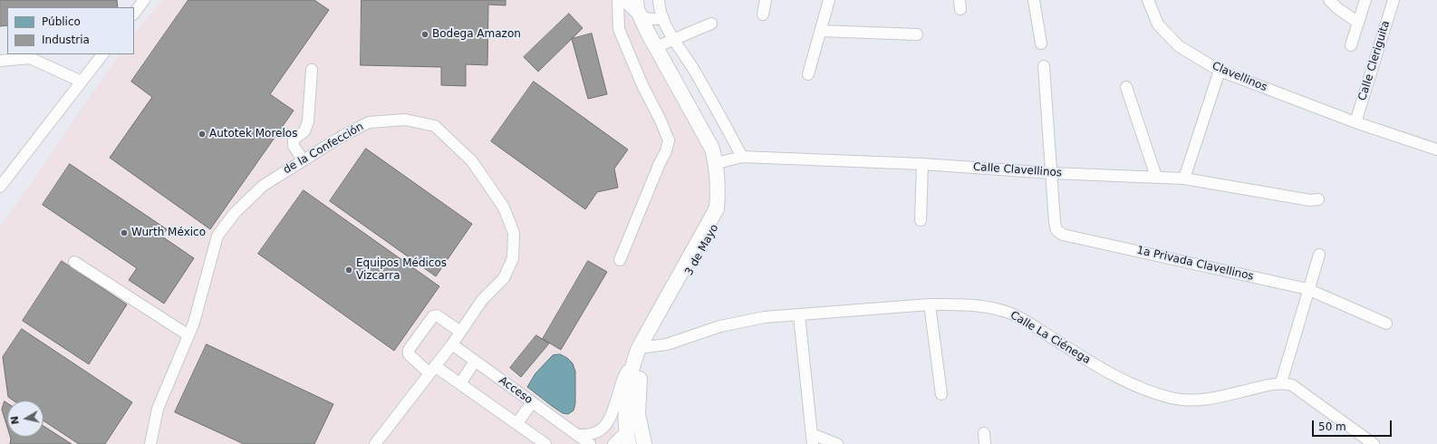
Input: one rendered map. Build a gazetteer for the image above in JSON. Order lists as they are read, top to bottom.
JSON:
{
  "streets": {
    "main road": ["3 de Mayo"],
    "street": [
      "Calle Cleriguita",
      "Clavellinos",
      "de la Confección",
      "Calle Clavellinos",
      "1a Privada Clavellinos",
      "Calle La Ciénega",
      "Acceso"
    ]
  },
  "crossings": [
    ["Calle Cleriguita", "Clavellinos"],
    ["de la Confección", "Acceso"],
    ["Calle Clavellinos", "3 de Mayo"],
    ["Calle Clavellinos", "1a Privada Clavellinos"],
    ["3 de Mayo", "Calle La Ciénega"]
  ],
  "places": [
    "Bodega Amazon",
    "Autotek Morelos",
    "Wurth México",
    "Equipos Médicos Vizcarra"
  ],
  "legend": ["Público", "Industria"],
  "scale_bar": "50 m",
  "north": "left"
}
